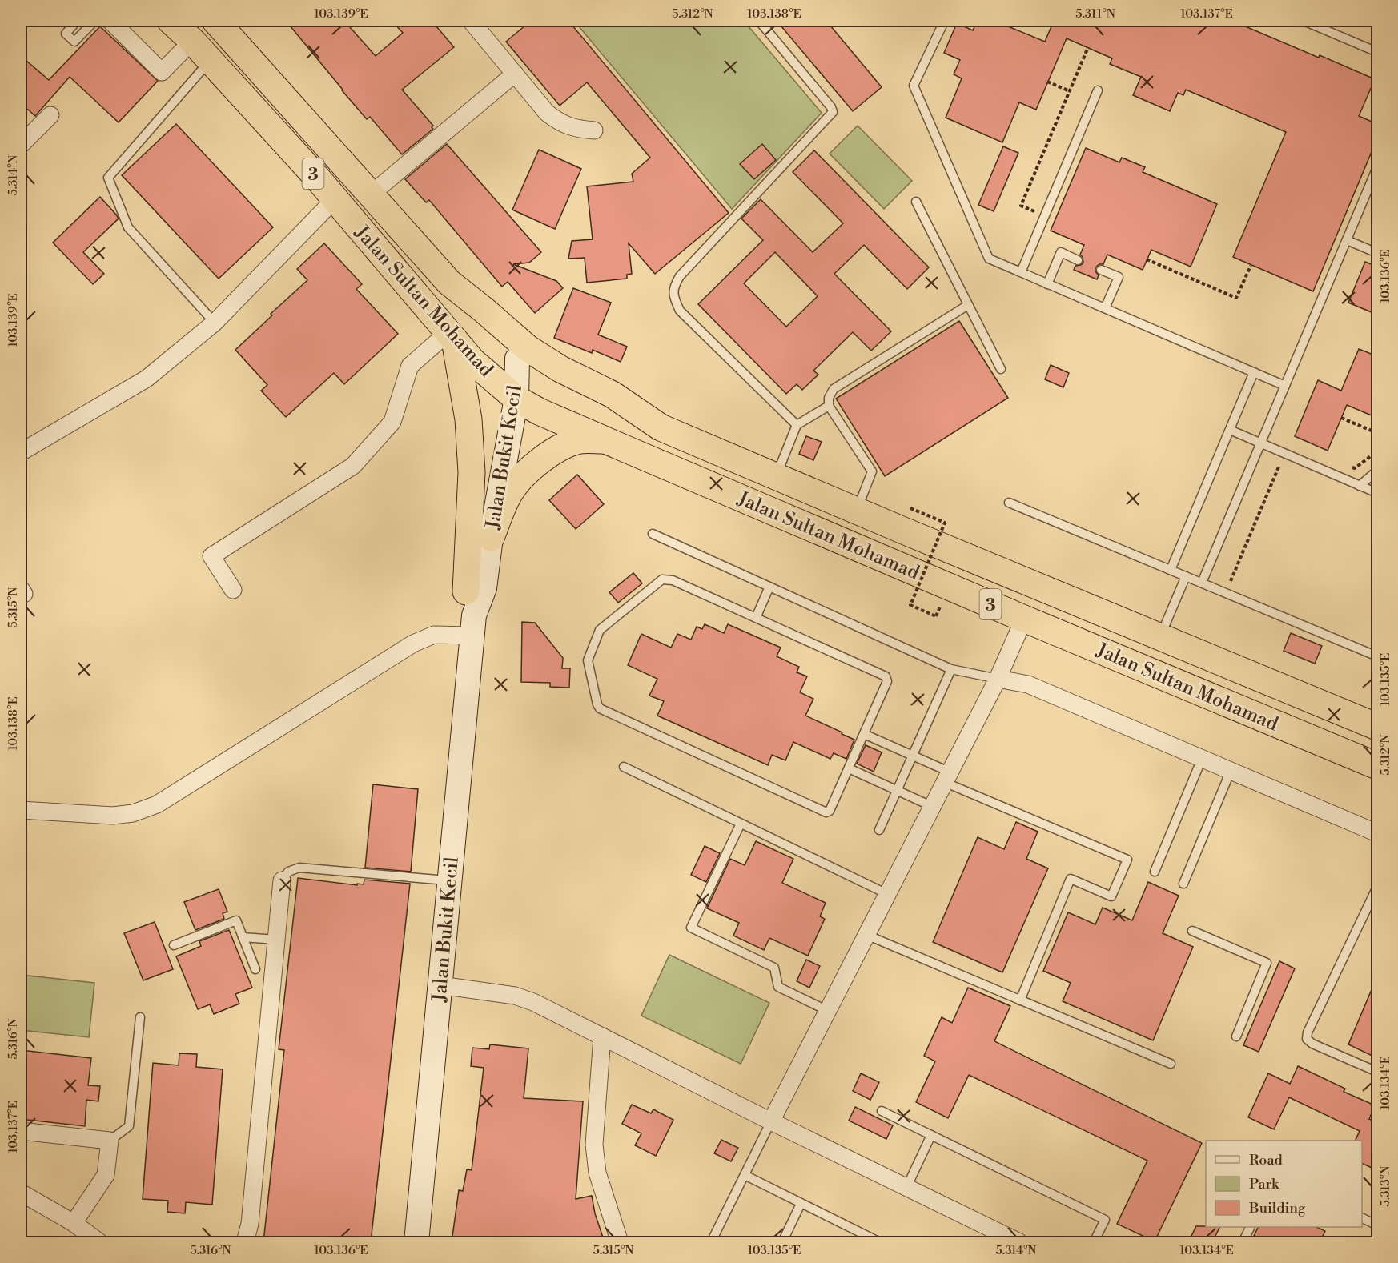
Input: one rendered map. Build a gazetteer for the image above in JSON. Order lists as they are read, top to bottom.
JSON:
{
  "streets": {
    "highway": ["3", "Jalan Sultan Mohamad"],
    "main road": ["Jalan Bukit Kecil"]
  },
  "crossings": [
    ["3", "Jalan Sultan Mohamad"],
    ["3", "Jalan Bukit Kecil"],
    ["Jalan Sultan Mohamad", "Jalan Bukit Kecil"]
  ],
  "legend": ["Road", "Park", "Building"],
  "coordinates": [
    "103.139°E",
    "5.312°N",
    "103.138°E",
    "5.311°N",
    "103.137°E",
    "5.314°N",
    "103.136°E",
    "5.315°N",
    "103.135°E",
    "5.316°N",
    "103.134°E",
    "5.313°N"
  ]
}
